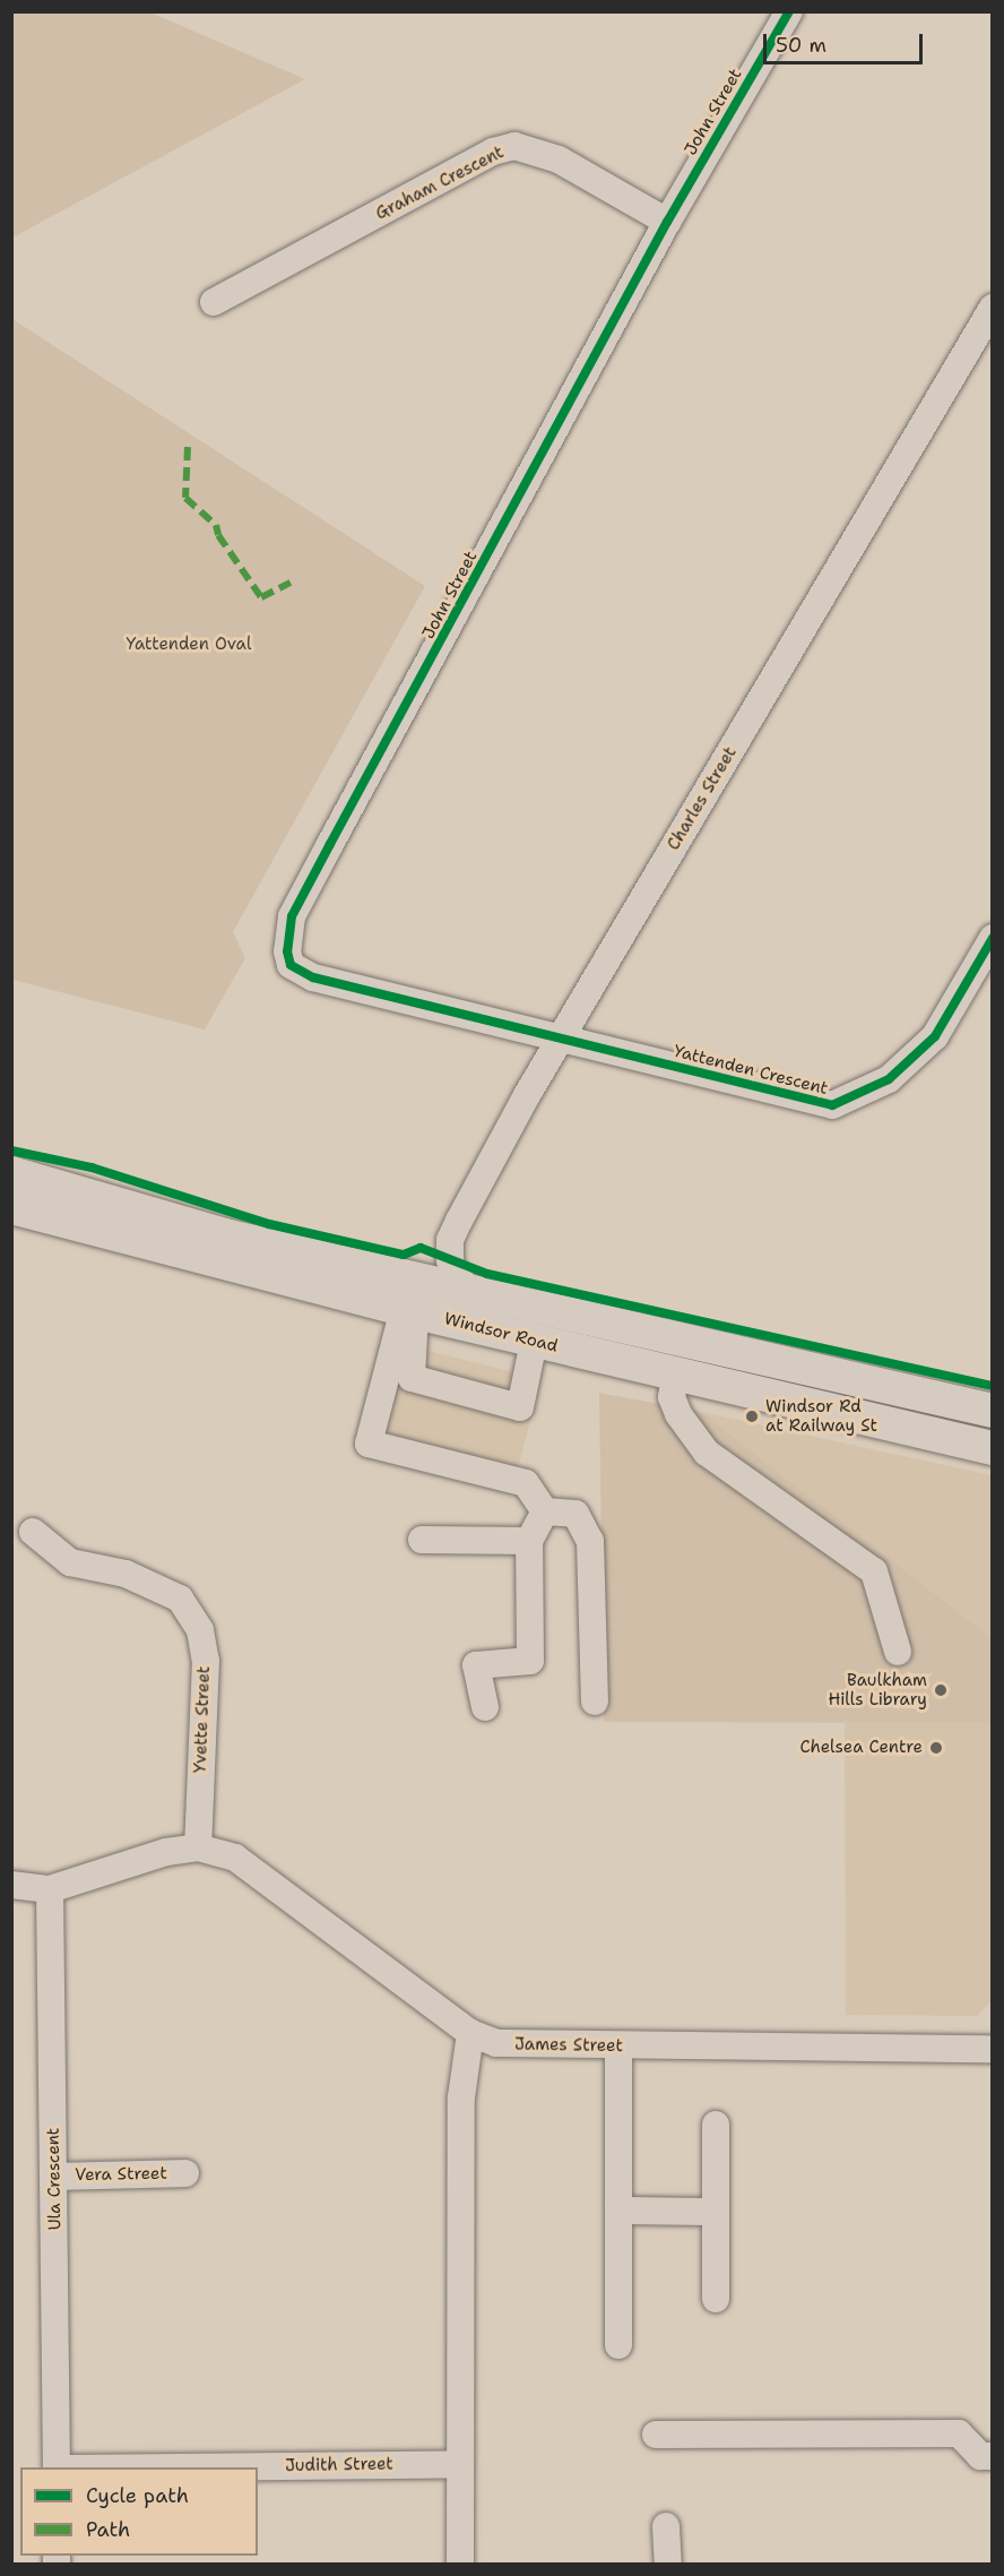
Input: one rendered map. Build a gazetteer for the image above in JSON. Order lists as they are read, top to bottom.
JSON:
{
  "streets": {
    "main road": ["Windsor Road"],
    "street": [
      "John Street",
      "Graham Crescent",
      "Charles Street",
      "Yattenden Crescent",
      "Yvette Street",
      "James Street",
      "Vera Street",
      "Ula Crescent",
      "Judith Street"
    ]
  },
  "crossings": [
    ["John Street", "Graham Crescent"],
    ["John Street", "Charles Street"],
    ["John Street", "Yattenden Crescent"],
    ["Charles Street", "Yattenden Crescent"],
    ["Charles Street", "Windsor Road"],
    ["Yvette Street", "James Street"],
    ["James Street", "Ula Crescent"],
    ["Vera Street", "Ula Crescent"]
  ],
  "parks": ["Yattenden Oval"],
  "places": ["Windsor Rd at Railway St", "Baulkham Hills Library", "Chelsea Centre"],
  "legend": ["Cycle path", "Path"],
  "scale_bar": "50 m"
}
